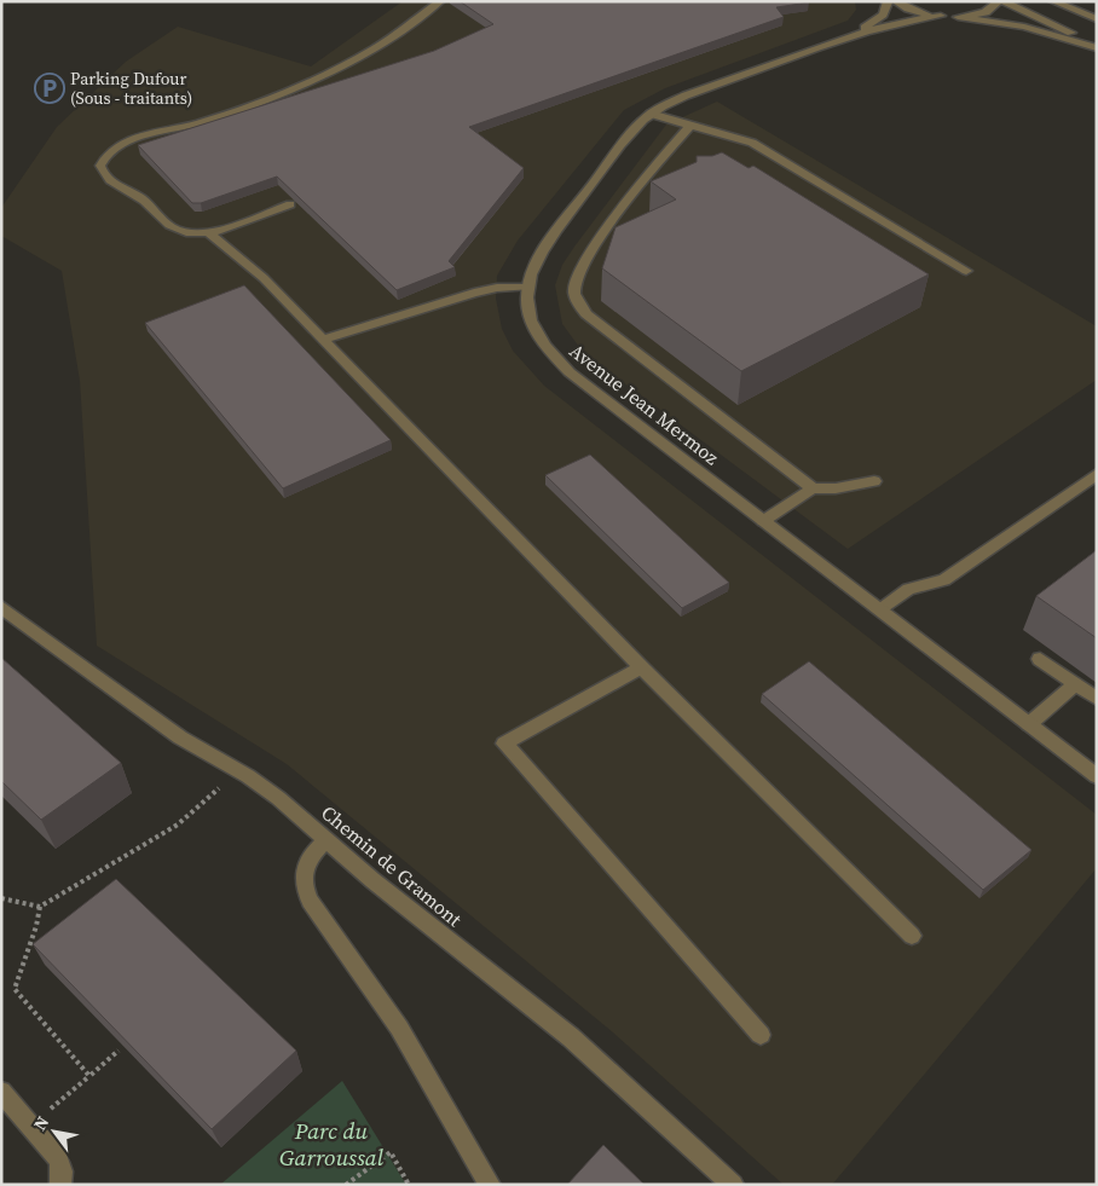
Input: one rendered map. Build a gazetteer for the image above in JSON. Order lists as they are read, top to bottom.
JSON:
{
  "streets": {
    "street": ["Avenue Jean Mermoz", "Chemin de Gramont"]
  },
  "parks": ["Parc du Garroussal"],
  "places": {
    "parking": ["Parking Dufour (Sous - traitants)"]
  },
  "north": "top left"
}
